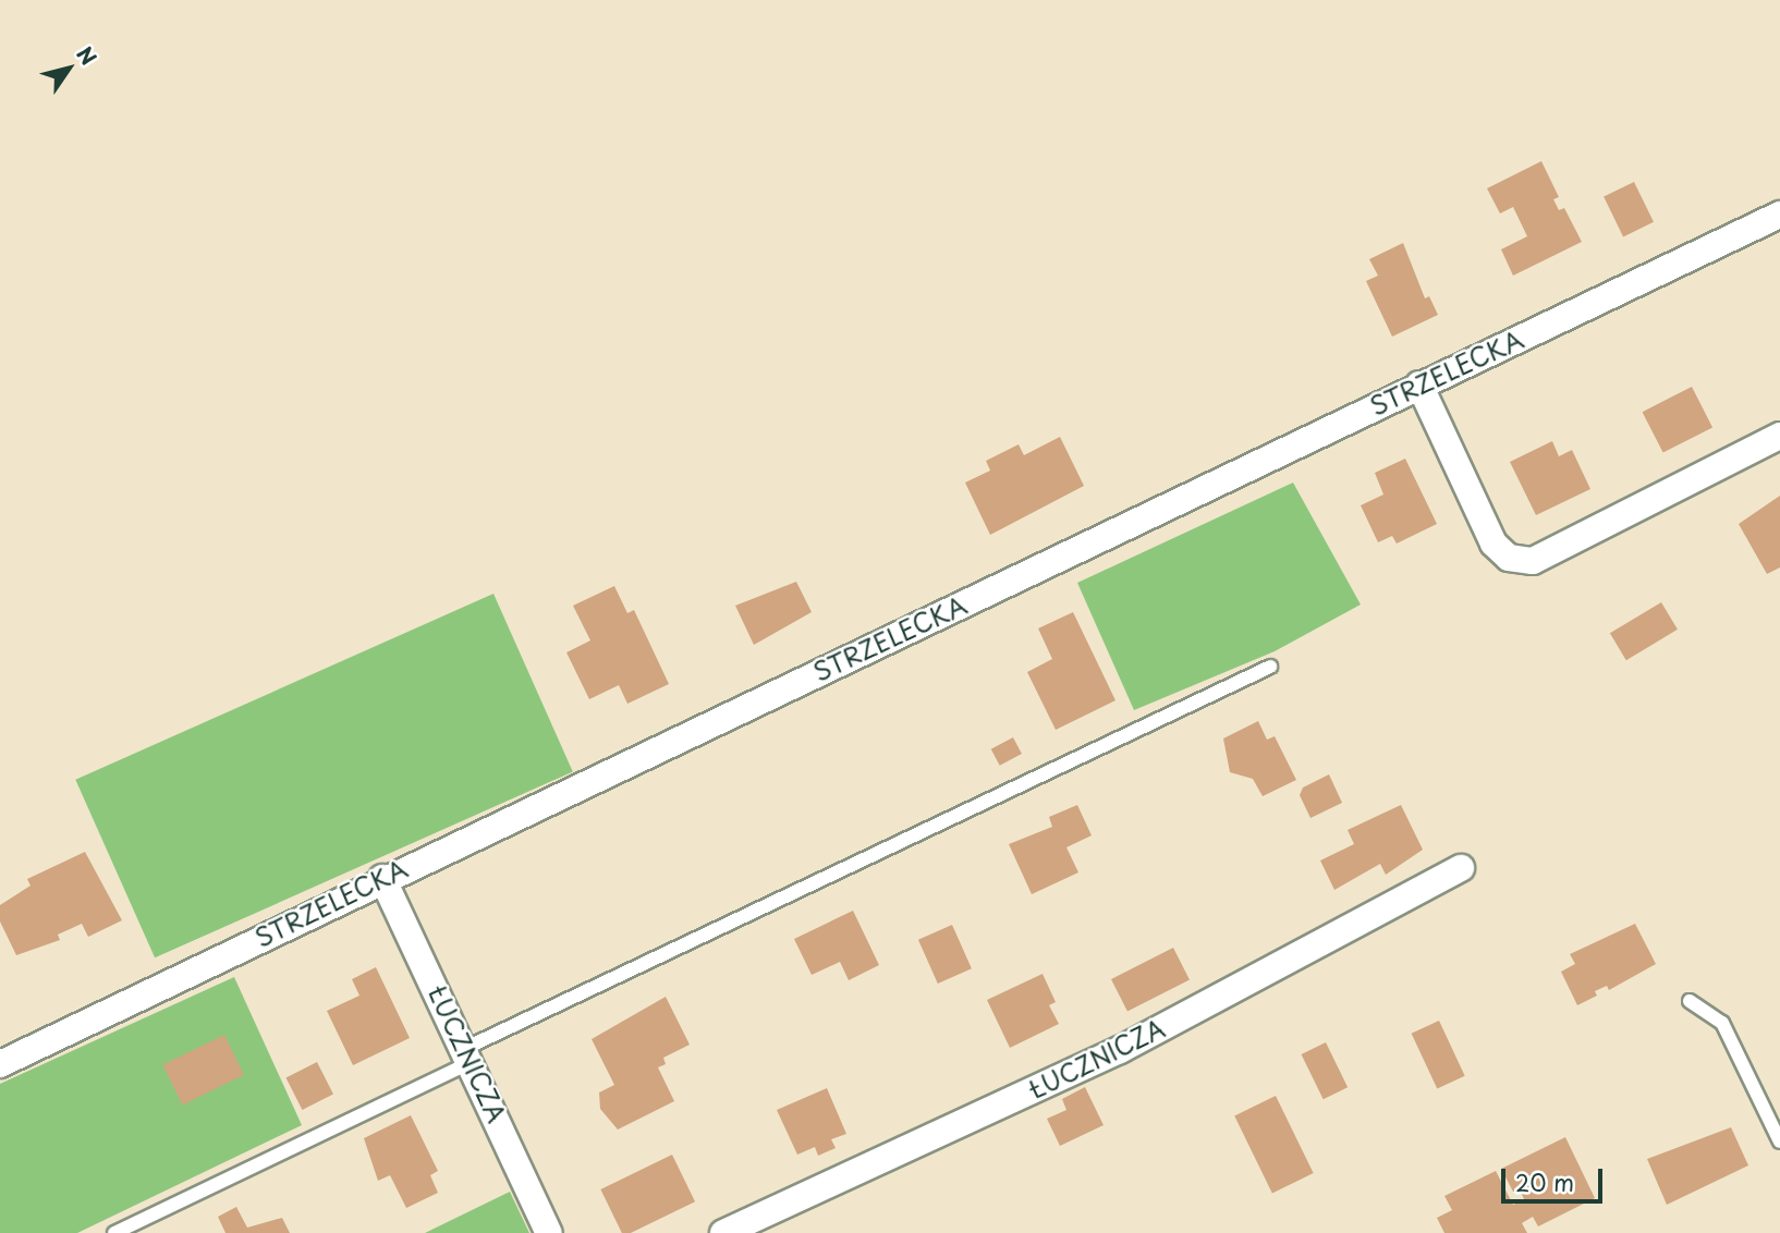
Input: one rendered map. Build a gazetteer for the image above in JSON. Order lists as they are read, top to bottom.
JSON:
{
  "streets": {
    "street": ["STRZELECKA", "ŁUCZNICZA"]
  },
  "crossings": [
    ["STRZELECKA", "ŁUCZNICZA"]
  ],
  "scale_bar": "20 m",
  "north": "top right"
}
